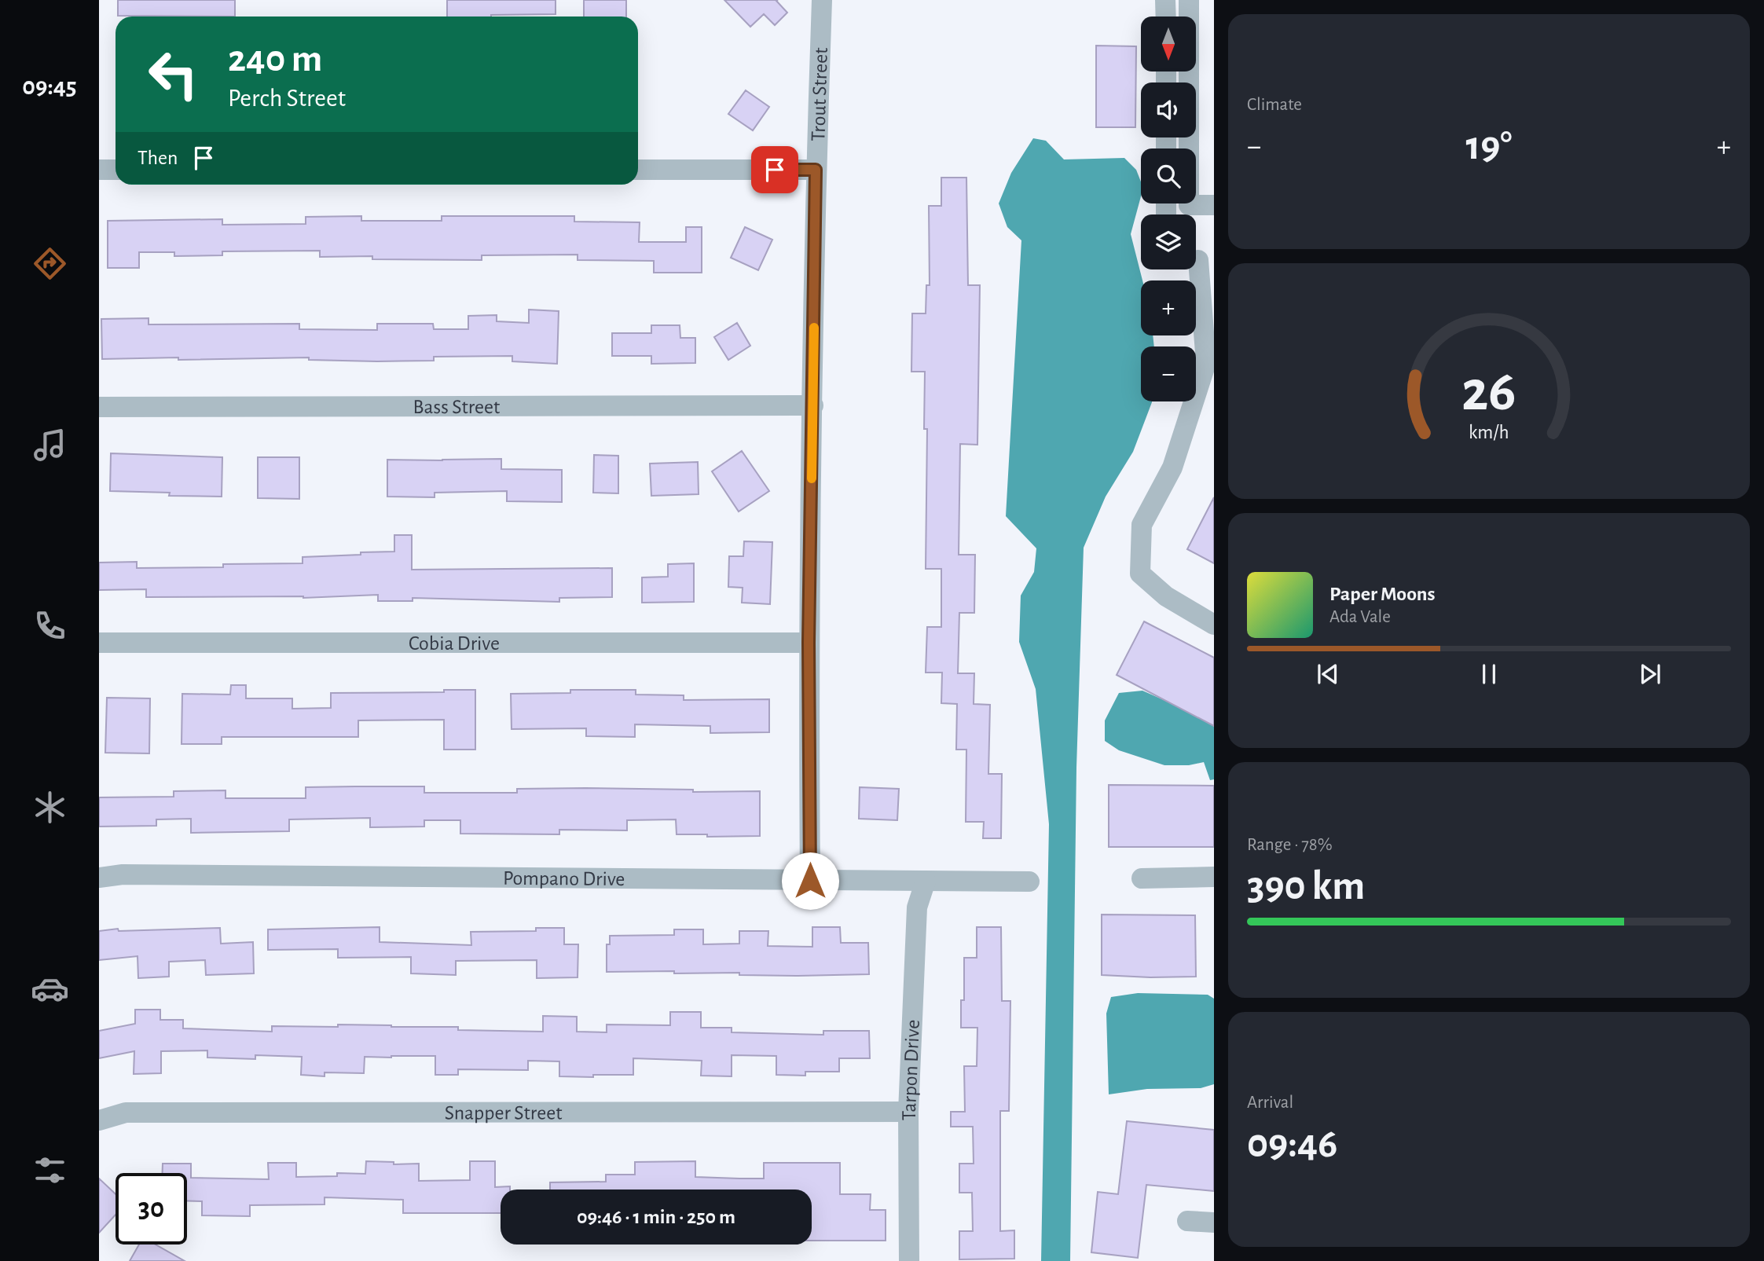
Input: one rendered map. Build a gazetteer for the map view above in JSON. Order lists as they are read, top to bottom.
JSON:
{
  "streets": {
    "street": [
      "Trout Street",
      "Bass Street",
      "Cobia Drive",
      "Pompano Drive",
      "Tarpon Drive",
      "Snapper Street"
    ]
  },
  "crossings": [
    ["Trout Street", "Bass Street"],
    ["Trout Street", "Cobia Drive"],
    ["Trout Street", "Pompano Drive"],
    ["Pompano Drive", "Tarpon Drive"],
    ["Tarpon Drive", "Snapper Street"]
  ],
  "north": "bottom",
  "page": {
    "tabs": "09:45",
    "tile": [
      "Climate",
      ["Range · 78%", "390 km"],
      ["Arrival", "09:46"]
    ],
    "map_buttons": ["+", "−"],
    "turn": ["240 m", "Perch Street"],
    "heat": ["−", "19°", "+"],
    "then": "Then",
    "song": ["Paper Moons", "Ada Vale"],
    "limit": "30",
    "trip": "09:46 · 1 min · 250 m",
    "gauge": ["26", "km/h"]
  }
}
